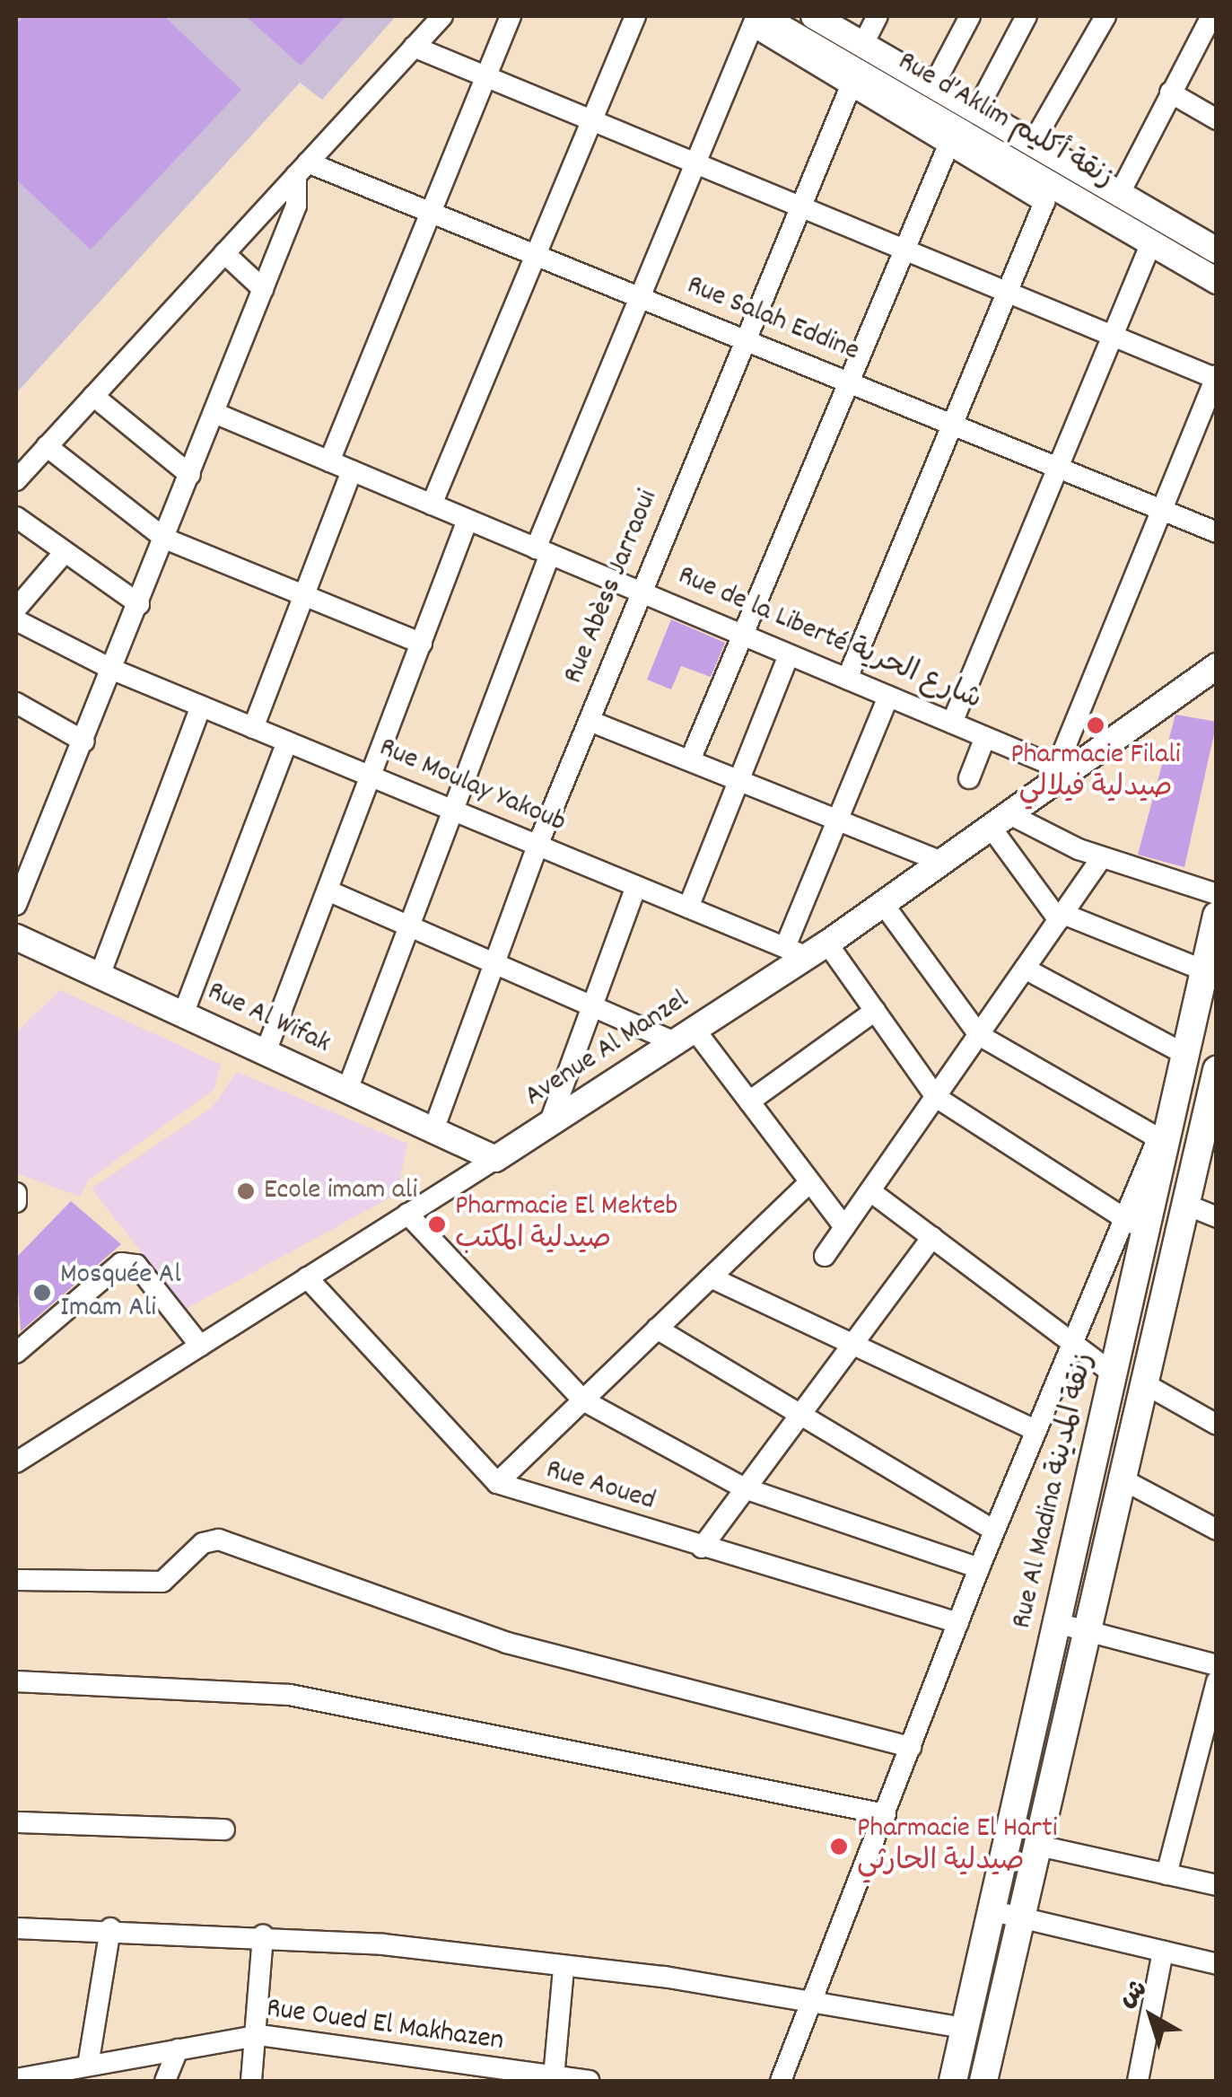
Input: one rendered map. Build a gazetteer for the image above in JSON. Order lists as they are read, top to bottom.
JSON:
{
  "streets": {
    "main road": ["Rue Al Madina زنقة المدينة"],
    "street": [
      "Rue d’Aklim زنقة أكليم",
      "Rue Salah Eddine",
      "Rue Abèss Jarraoui",
      "Rue de la Liberté شارع الحرية",
      "Rue Moulay Yakoub",
      "Rue Al Wifak",
      "Avenue Al Manzel",
      "Rue Aoued",
      "Rue Oued El Makhazen"
    ]
  },
  "crossings": [
    ["Rue d’Aklim زنقة أكليم", "Rue Abèss Jarraoui"],
    ["Rue Salah Eddine", "Rue Abèss Jarraoui"],
    ["Rue Abèss Jarraoui", "Rue de la Liberté شارع الحرية"],
    ["Rue Abèss Jarraoui", "Rue Moulay Yakoub"],
    ["Rue Abèss Jarraoui", "Rue Al Wifak"],
    ["Rue de la Liberté شارع الحرية", "Avenue Al Manzel"],
    ["Rue Moulay Yakoub", "Avenue Al Manzel"],
    ["Rue Al Wifak", "Avenue Al Manzel"],
    ["Avenue Al Manzel", "Rue Aoued"]
  ],
  "places": [
    "Pharmacie Filali صيدلية فيلالي",
    "Ecole imam ali",
    "Pharmacie El Mekteb صيدلية المكتب",
    "Mosquée Al Imam Ali",
    "Pharmacie El Harti صيدلية الحارثي"
  ],
  "north": "top left"
}
